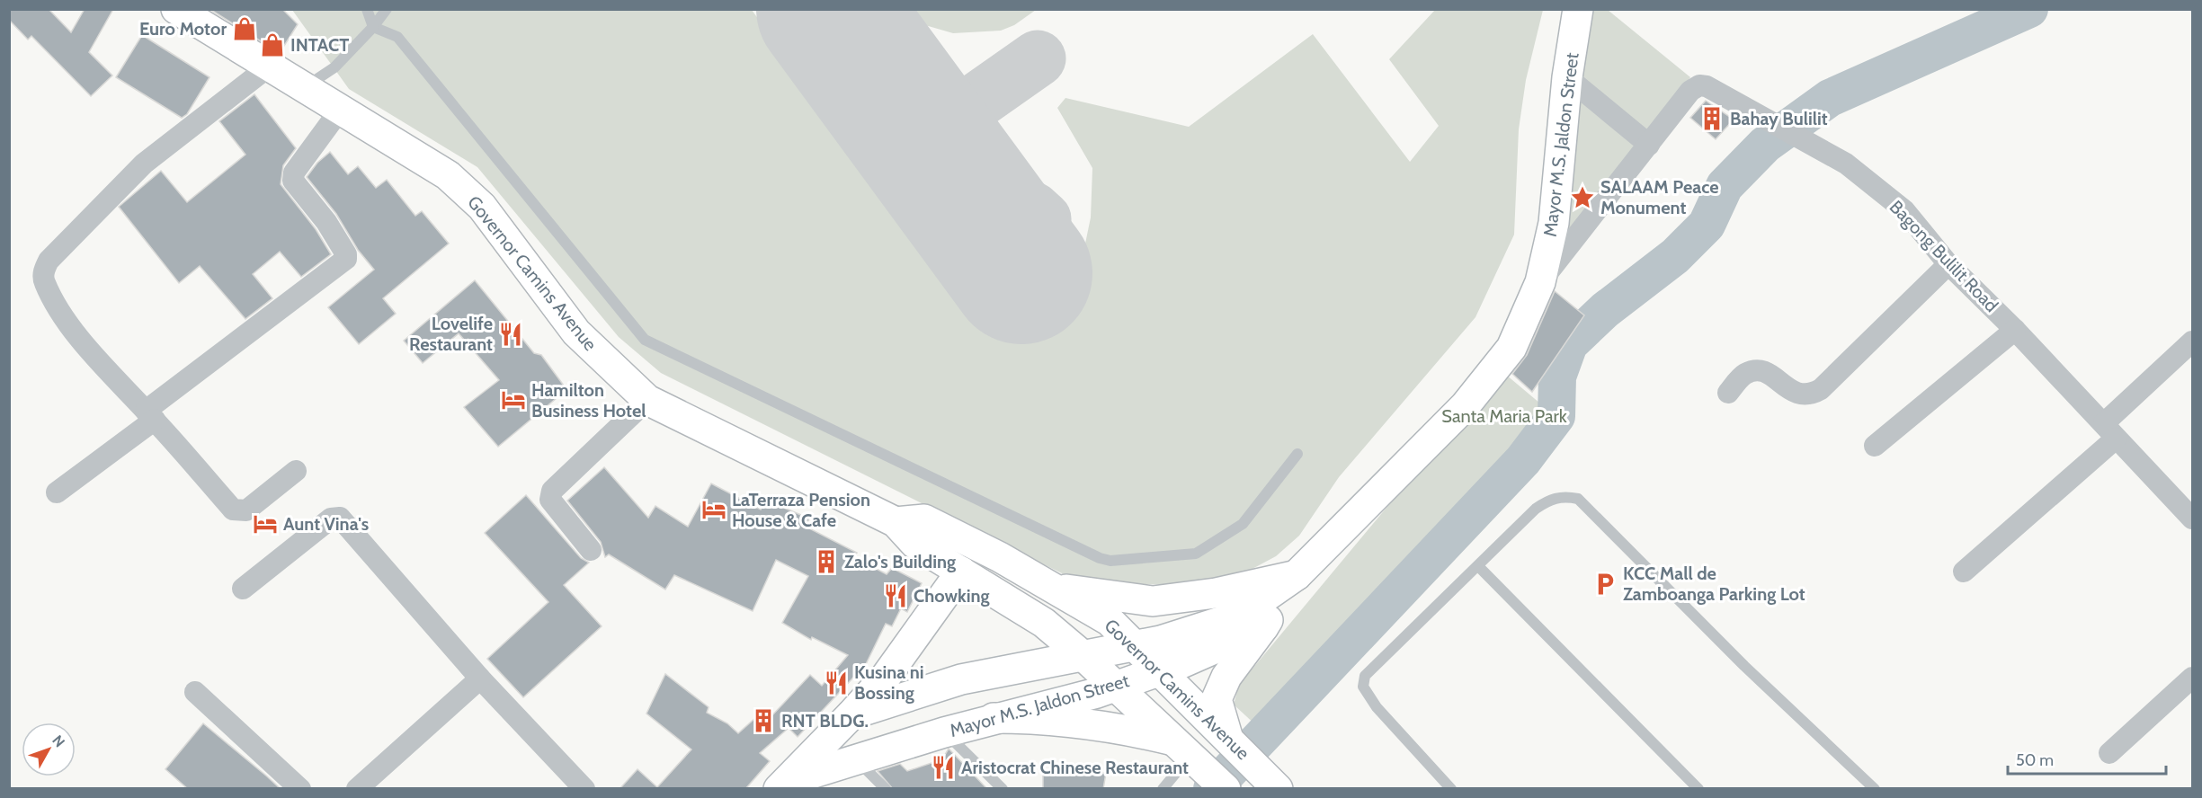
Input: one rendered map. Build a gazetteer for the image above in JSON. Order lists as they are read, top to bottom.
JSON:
{
  "streets": {
    "main road": ["Mayor M.S. Jaldon Street", "Governor Camins Avenue"],
    "street": ["Bagong Bulilit Road"]
  },
  "crossings": [
    ["Mayor M.S. Jaldon Street", "Bagong Bulilit Road"],
    ["Mayor M.S. Jaldon Street", "Governor Camins Avenue"]
  ],
  "parks": ["Santa Maria Park"],
  "places": {
    "shop": ["Euro Motor", "INTACT"],
    "building": ["Bahay Bulilit", "Zalo's Building", "RNT BLDG."],
    "place": ["SALAAM Peace Monument"],
    "restaurant": [
      "Lovelife Restaurant",
      "Chowking",
      "Kusina ni Bossing",
      "Aristocrat Chinese Restaurant"
    ],
    "hotel": ["Hamilton Business Hotel", "LaTerraza Pension House & Cafe", "Aunt Vina's"],
    "parking": ["KCC Mall de Zamboanga Parking Lot"]
  },
  "scale_bar": "50 m",
  "north": "top right"
}
